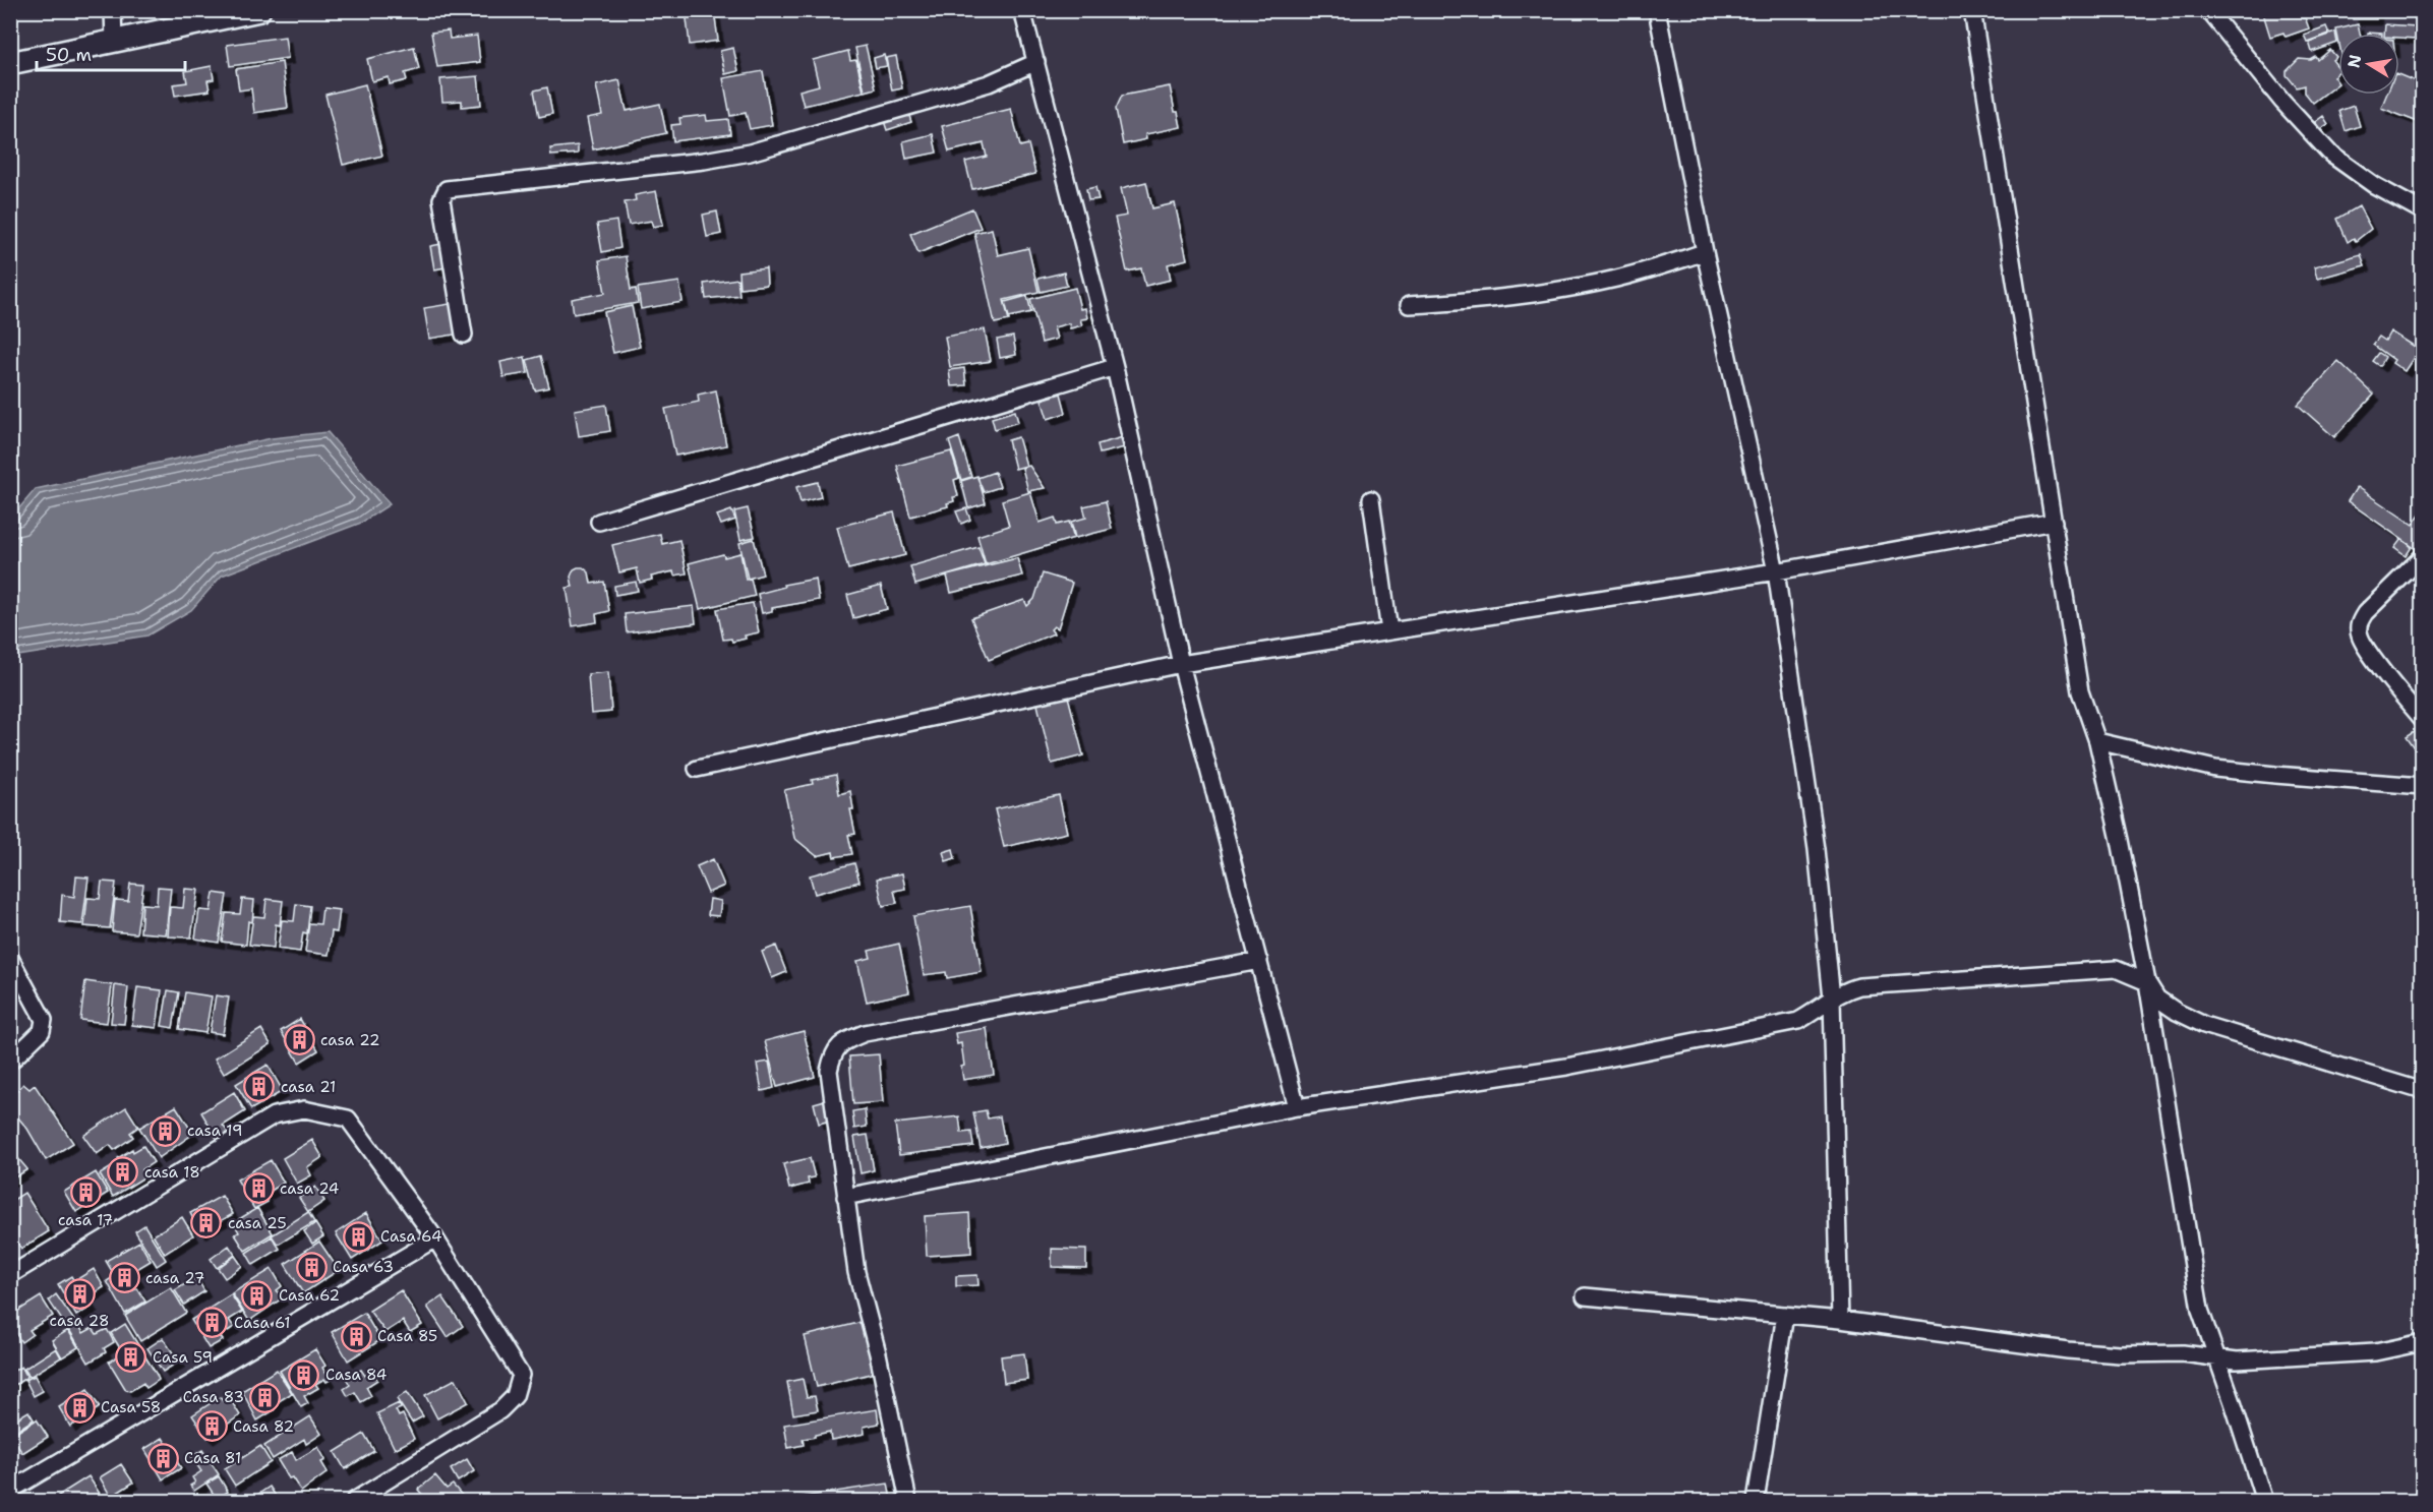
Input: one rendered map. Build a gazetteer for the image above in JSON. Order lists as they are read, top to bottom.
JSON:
{
  "places": {
    "building": [
      "casa 22",
      "casa 21",
      "casa 19",
      "casa 18",
      "casa 24",
      "casa 17",
      "casa 25",
      "Casa 64",
      "Casa 63",
      "casa 27",
      "casa 28",
      "Casa 62",
      "Casa 61",
      "Casa 85",
      "Casa 59",
      "Casa 84",
      "Casa 83",
      "Casa 58",
      "Casa 82",
      "Casa 81"
    ]
  },
  "scale_bar": "50 m",
  "north": "left"
}
